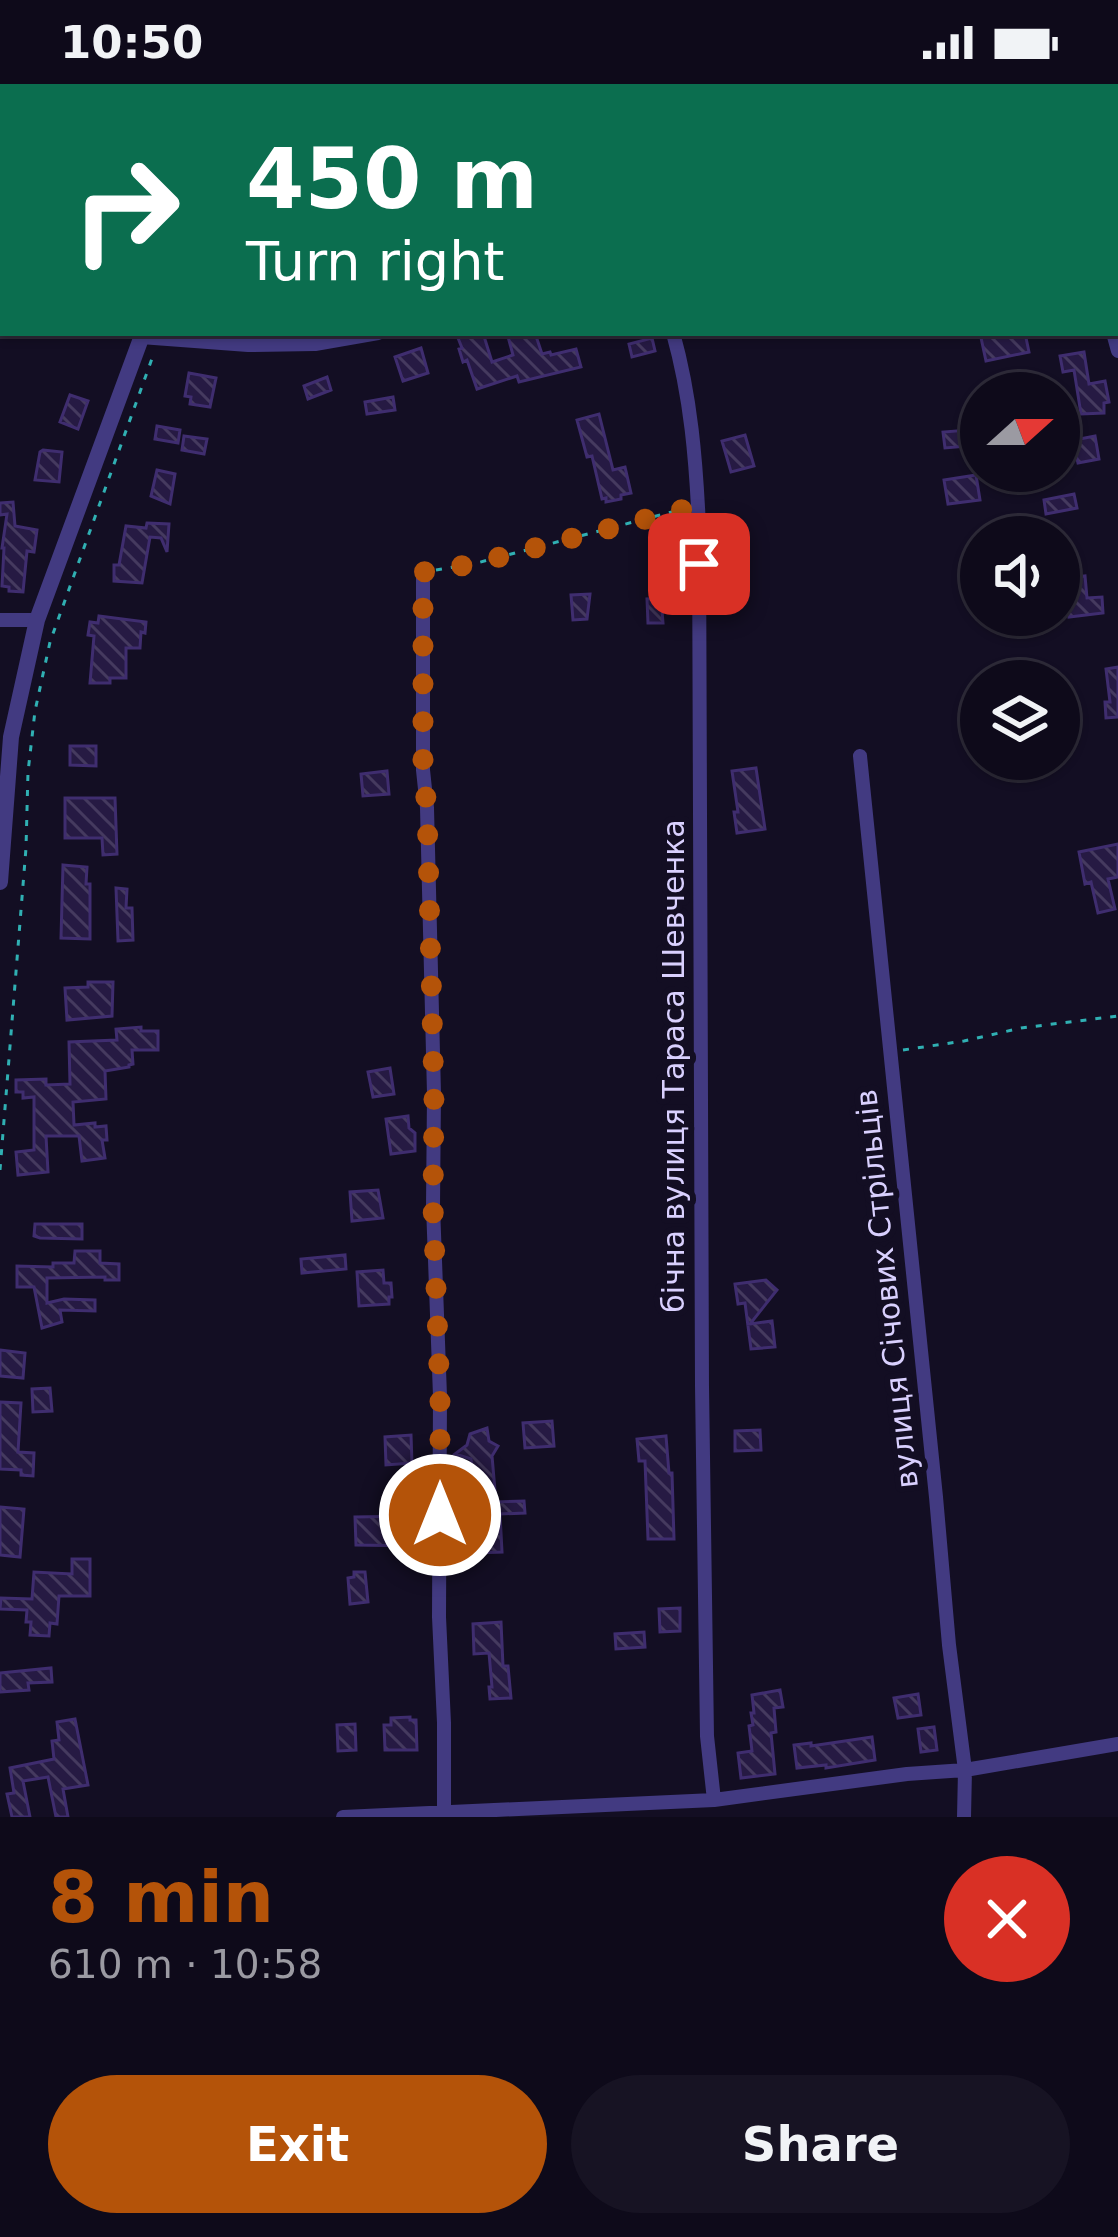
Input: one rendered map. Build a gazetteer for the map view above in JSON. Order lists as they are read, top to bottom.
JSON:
{
  "streets": {
    "street": ["бічна вулиця Тараса Шевченка", "вулиця Січових Стрільців"]
  },
  "north": "right",
  "page": {
    "status": "10:50",
    "turn": ["450 m", "Turn right"],
    "heading": ["8 min", "610 m · 10:58"],
    "buttons": ["Exit", "Share"]
  }
}
